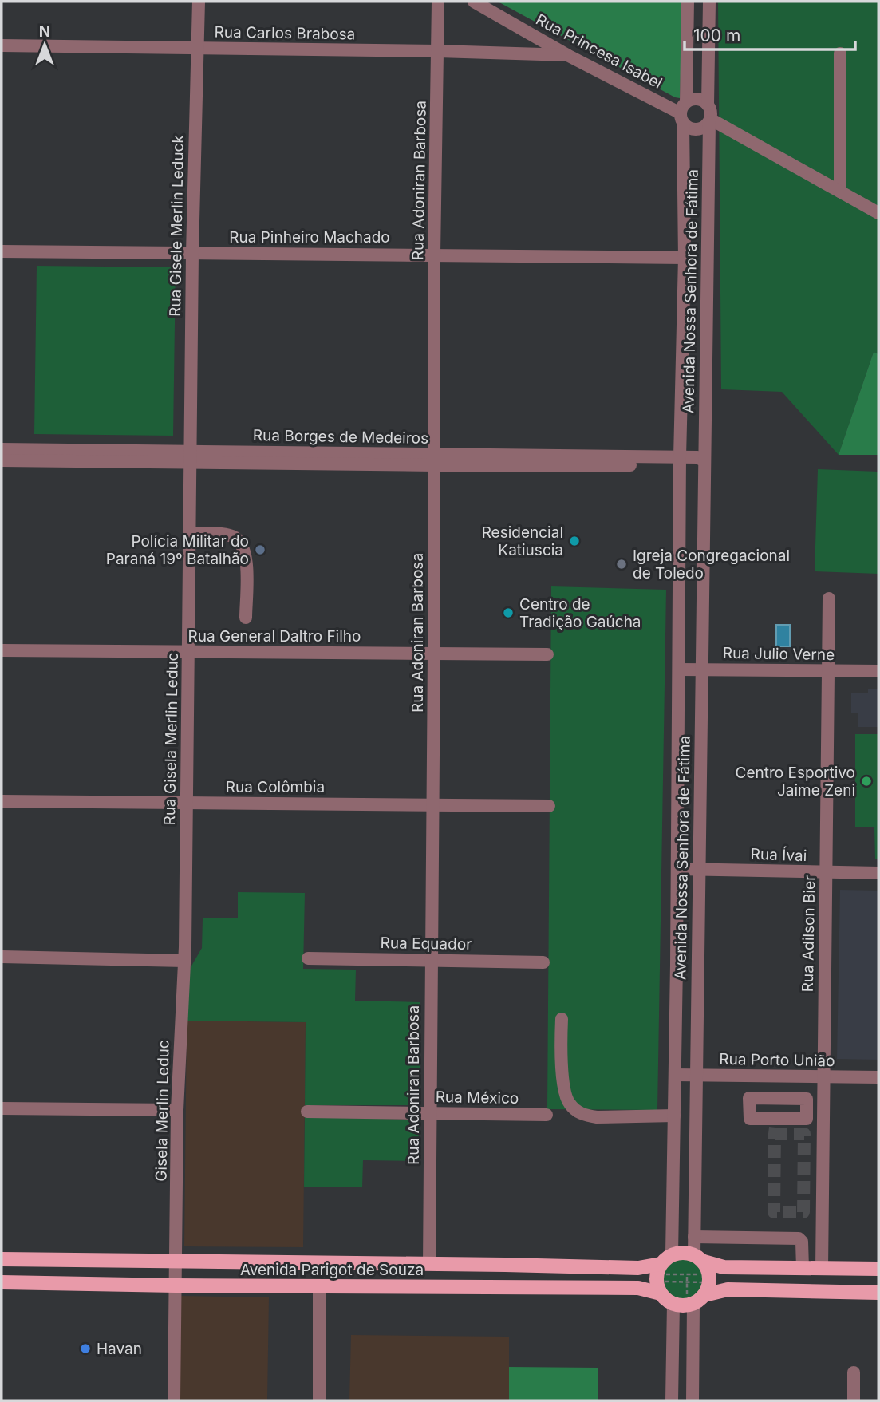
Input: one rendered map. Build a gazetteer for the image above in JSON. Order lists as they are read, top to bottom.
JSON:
{
  "streets": {
    "main road": ["Avenida Parigot de Souza"],
    "street": [
      "Rua Carlos Brabosa",
      "Rua Princesa Isabel",
      "Rua Adoniran Barbosa",
      "Rua Gisele Merlin Leduck",
      "Rua Pinheiro Machado",
      "Avenida Nossa Senhora de Fátima",
      "Rua Borges de Medeiros",
      "Rua General Daltro Filho",
      "Rua Julio Verne",
      "Rua Gisela Merlin Leduc",
      "Rua Colômbia",
      "Rua Ívai",
      "Rua Adilson Bier",
      "Rua Equador",
      "Rua Porto União",
      "Rua México",
      "Gisela Merlin Leduc"
    ]
  },
  "crossings": [
    ["Rua Carlos Brabosa", "Rua Princesa Isabel"],
    ["Rua Carlos Brabosa", "Rua Adoniran Barbosa"],
    ["Rua Carlos Brabosa", "Rua Gisele Merlin Leduck"],
    ["Rua Princesa Isabel", "Avenida Nossa Senhora de Fátima"],
    ["Rua Adoniran Barbosa", "Rua Pinheiro Machado"],
    ["Rua Adoniran Barbosa", "Rua Borges de Medeiros"],
    ["Rua Adoniran Barbosa", "Rua General Daltro Filho"],
    ["Rua Adoniran Barbosa", "Rua Colômbia"],
    ["Rua Adoniran Barbosa", "Rua Equador"],
    ["Rua Adoniran Barbosa", "Rua México"],
    ["Rua Adoniran Barbosa", "Avenida Parigot de Souza"],
    ["Rua Gisele Merlin Leduck", "Rua Pinheiro Machado"],
    ["Rua Gisele Merlin Leduck", "Rua Borges de Medeiros"],
    ["Rua Gisele Merlin Leduck", "Rua Gisela Merlin Leduc"],
    ["Rua Pinheiro Machado", "Avenida Nossa Senhora de Fátima"],
    ["Avenida Nossa Senhora de Fátima", "Rua Borges de Medeiros"],
    ["Avenida Nossa Senhora de Fátima", "Rua Julio Verne"],
    ["Avenida Nossa Senhora de Fátima", "Rua Ívai"],
    ["Avenida Nossa Senhora de Fátima", "Rua Porto União"],
    ["Avenida Nossa Senhora de Fátima", "Avenida Parigot de Souza"],
    ["Rua Borges de Medeiros", "Rua Gisela Merlin Leduc"],
    ["Rua General Daltro Filho", "Rua Gisela Merlin Leduc"],
    ["Rua Julio Verne", "Rua Adilson Bier"],
    ["Rua Gisela Merlin Leduc", "Rua Colômbia"],
    ["Rua Gisela Merlin Leduc", "Gisela Merlin Leduc"],
    ["Rua Ívai", "Rua Adilson Bier"],
    ["Rua Adilson Bier", "Rua Porto União"],
    ["Rua Adilson Bier", "Avenida Parigot de Souza"],
    ["Gisela Merlin Leduc", "Avenida Parigot de Souza"]
  ],
  "places": [
    "Residencial Katiuscia",
    "Polícia Militar do Paraná 19º Batalhão",
    "Igreja Congregacional de Toledo",
    "Centro de Tradição Gaúcha",
    "Centro Esportivo Jaime Zeni",
    "Havan"
  ],
  "scale_bar": "100 m",
  "north": "top"
}
